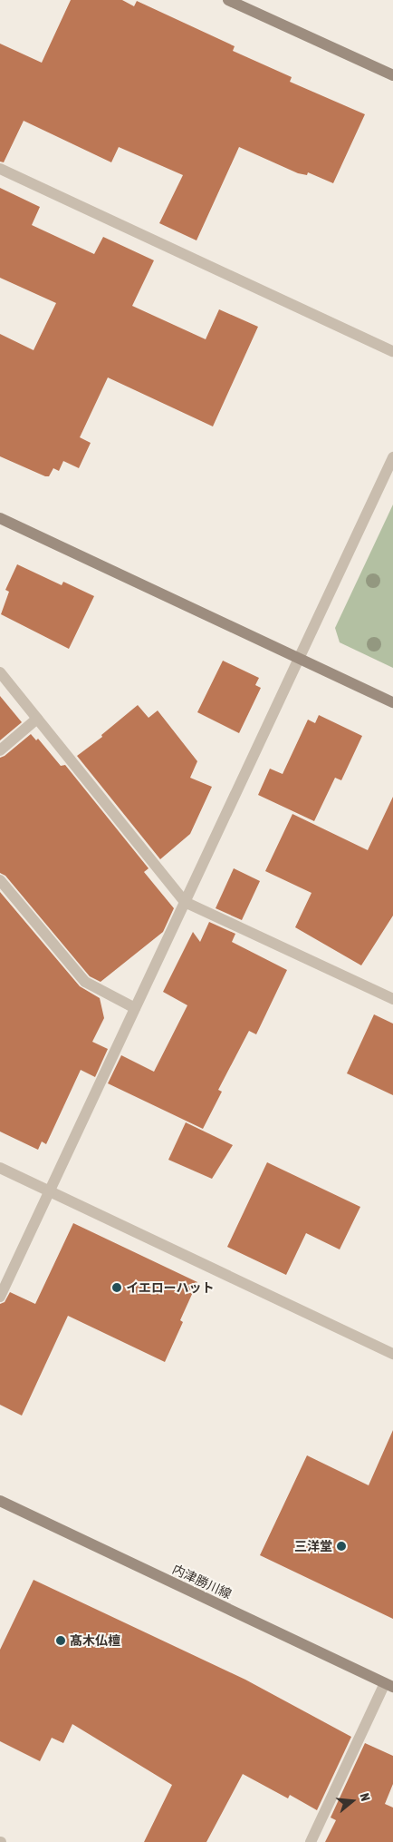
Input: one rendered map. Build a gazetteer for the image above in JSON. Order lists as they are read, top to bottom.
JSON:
{
  "streets": {
    "street": ["内津勝川線"]
  },
  "places": ["イエローハット", "三洋堂", "髙木仏檀"],
  "north": "right"
}
